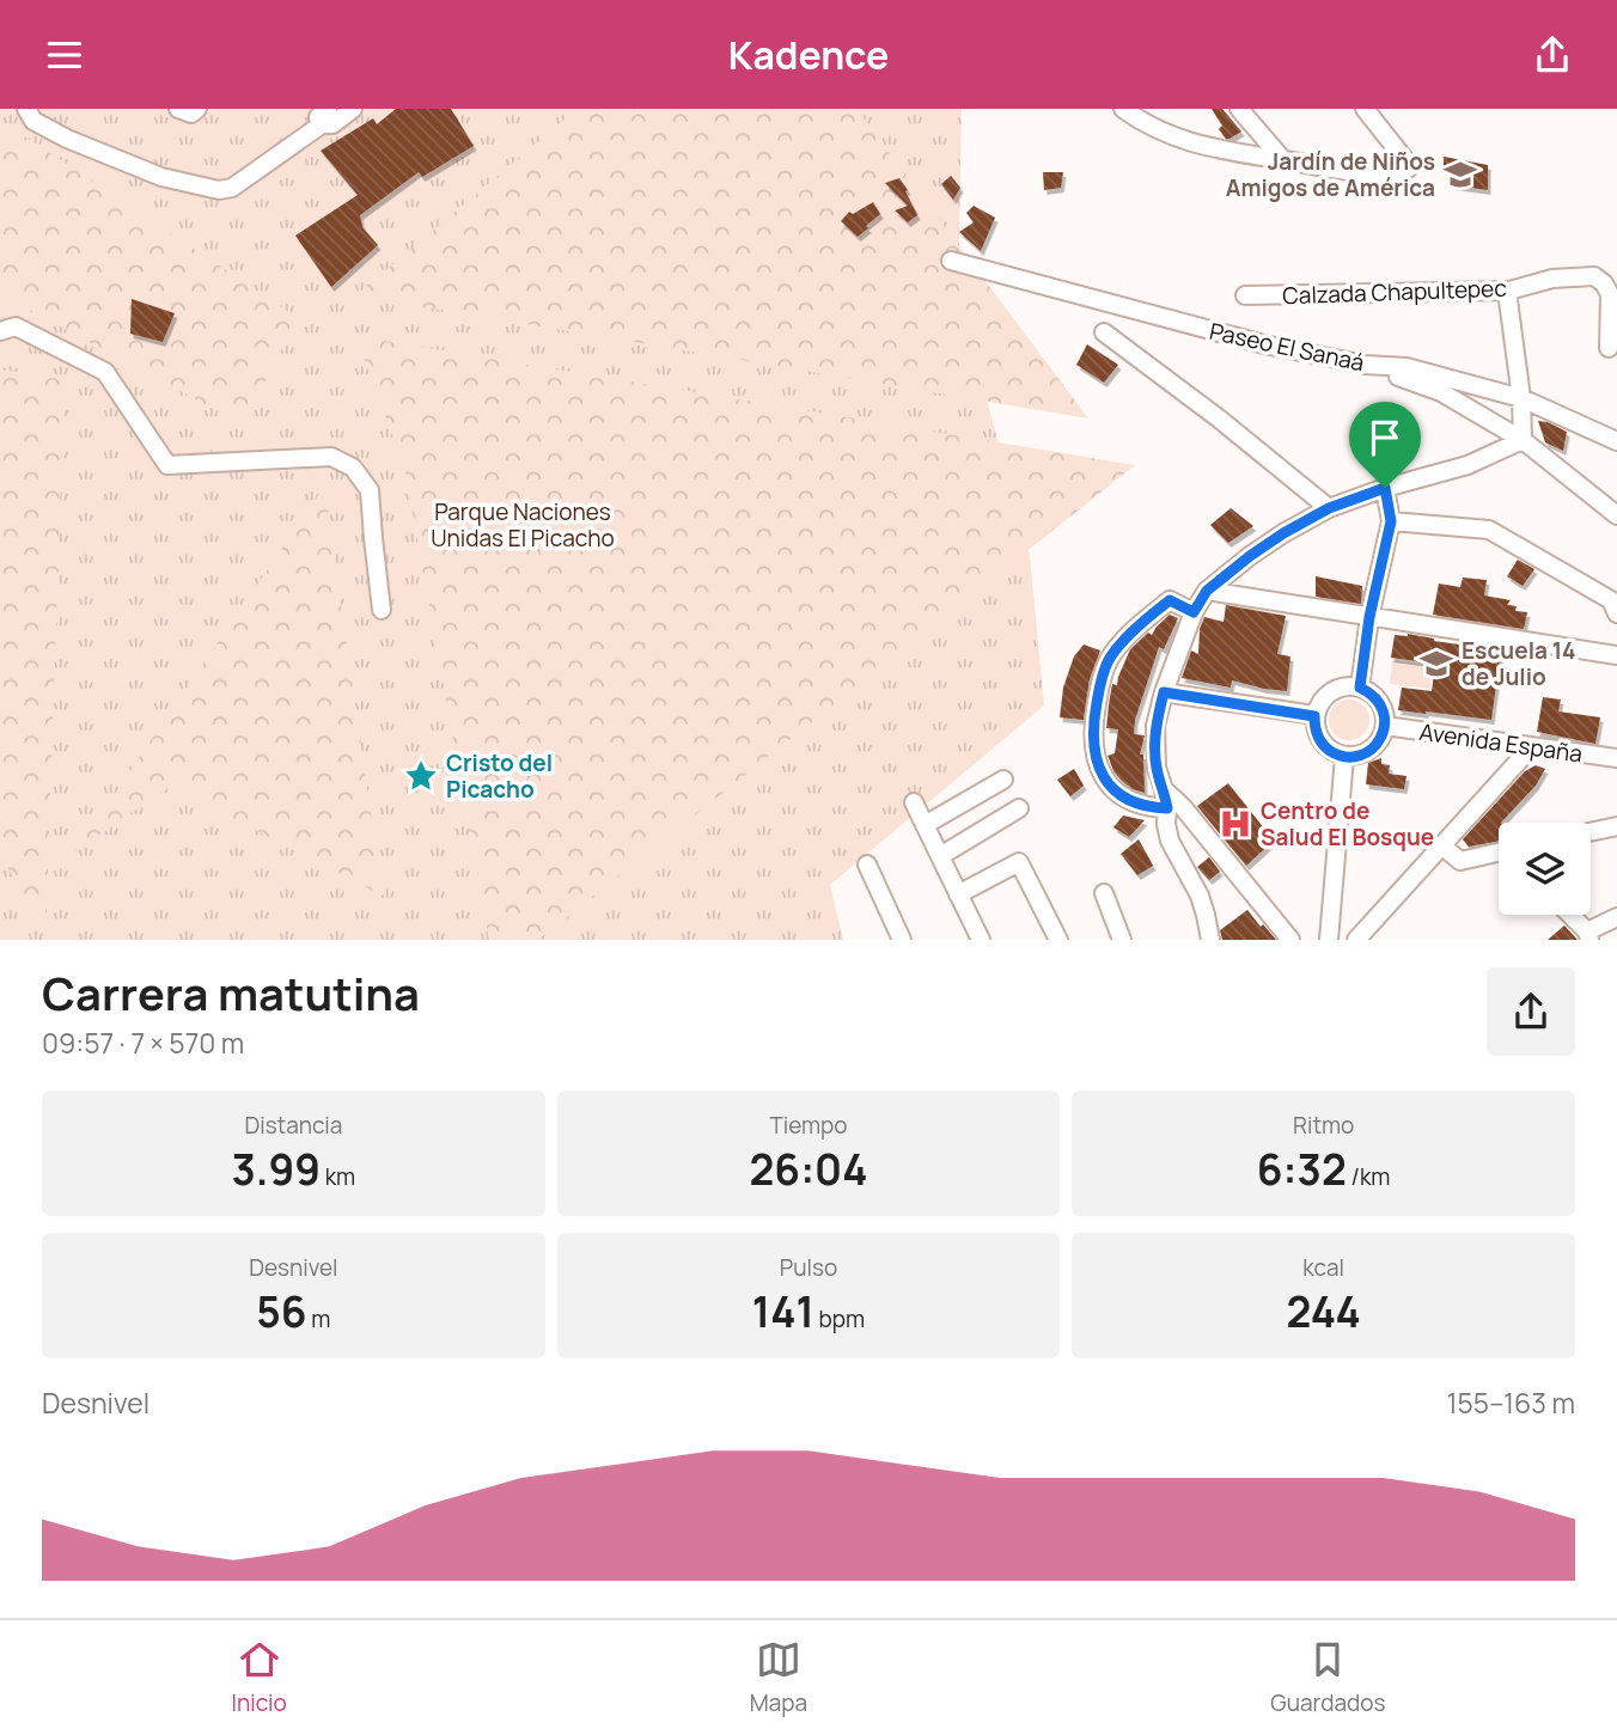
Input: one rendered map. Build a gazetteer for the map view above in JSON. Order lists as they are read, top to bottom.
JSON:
{
  "streets": {
    "street": ["Calzada Chapultepec", "Paseo El Sanaá", "Avenida España"]
  },
  "parks": ["Parque Naciones Unidas El Picacho"],
  "places": {
    "school or university": ["Jardín de Niños Amigos de América", "Escuela 14 de Julio"],
    "place": ["Cristo del Picacho"],
    "hospital": ["Centro de Salud El Bosque"]
  },
  "page": {
    "header": "Kadence",
    "heading": ["Carrera matutina", "09:57 · 7 × 570 m"],
    "stats": [
      ["Distancia", "3.99 km"],
      ["Tiempo", "26:04"],
      ["Ritmo", "6:32 /km"],
      ["Desnivel", "56 m"],
      ["Pulso", "141 bpm"],
      ["kcal", "244"]
    ],
    "chart": ["Desnivel", "155–163 m"],
    "tabs": ["Inicio", "Mapa", "Guardados"]
  }
}
